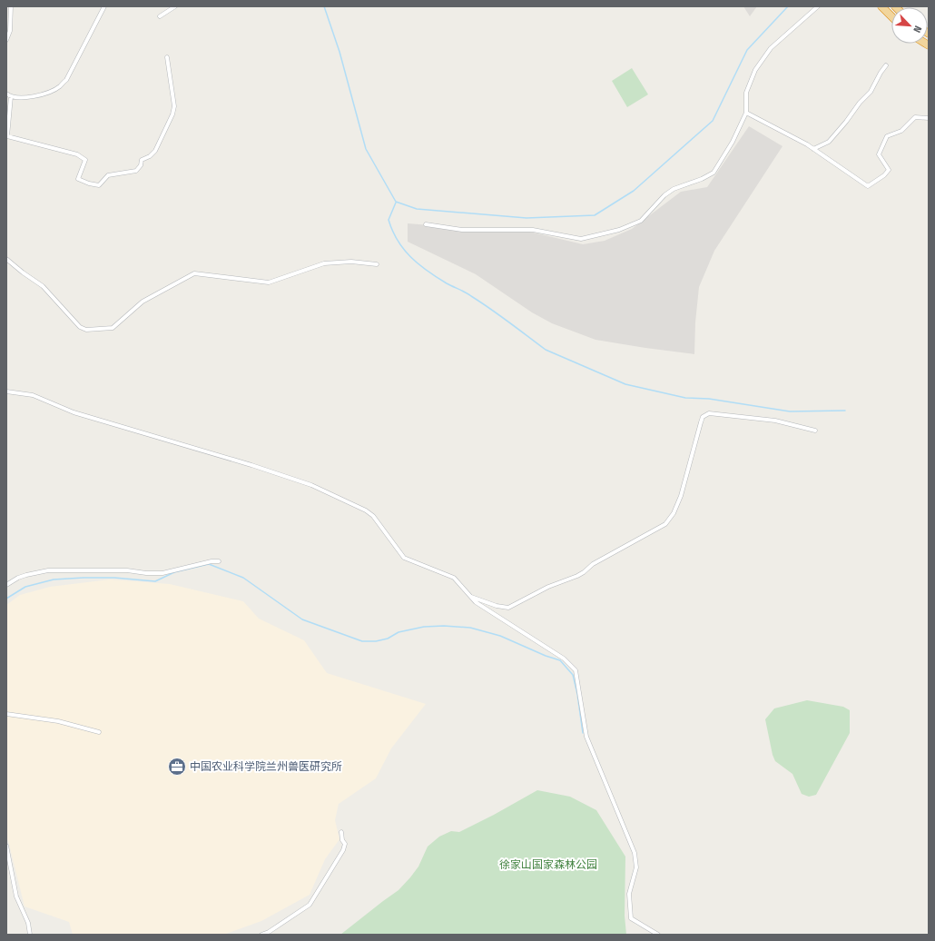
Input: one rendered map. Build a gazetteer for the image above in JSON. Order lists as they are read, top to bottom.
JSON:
{
  "parks": ["徐家山国家森林公园"],
  "places": {
    "office": ["中国农业科学院兰州兽医研究所"]
  },
  "north": "bottom right"
}
